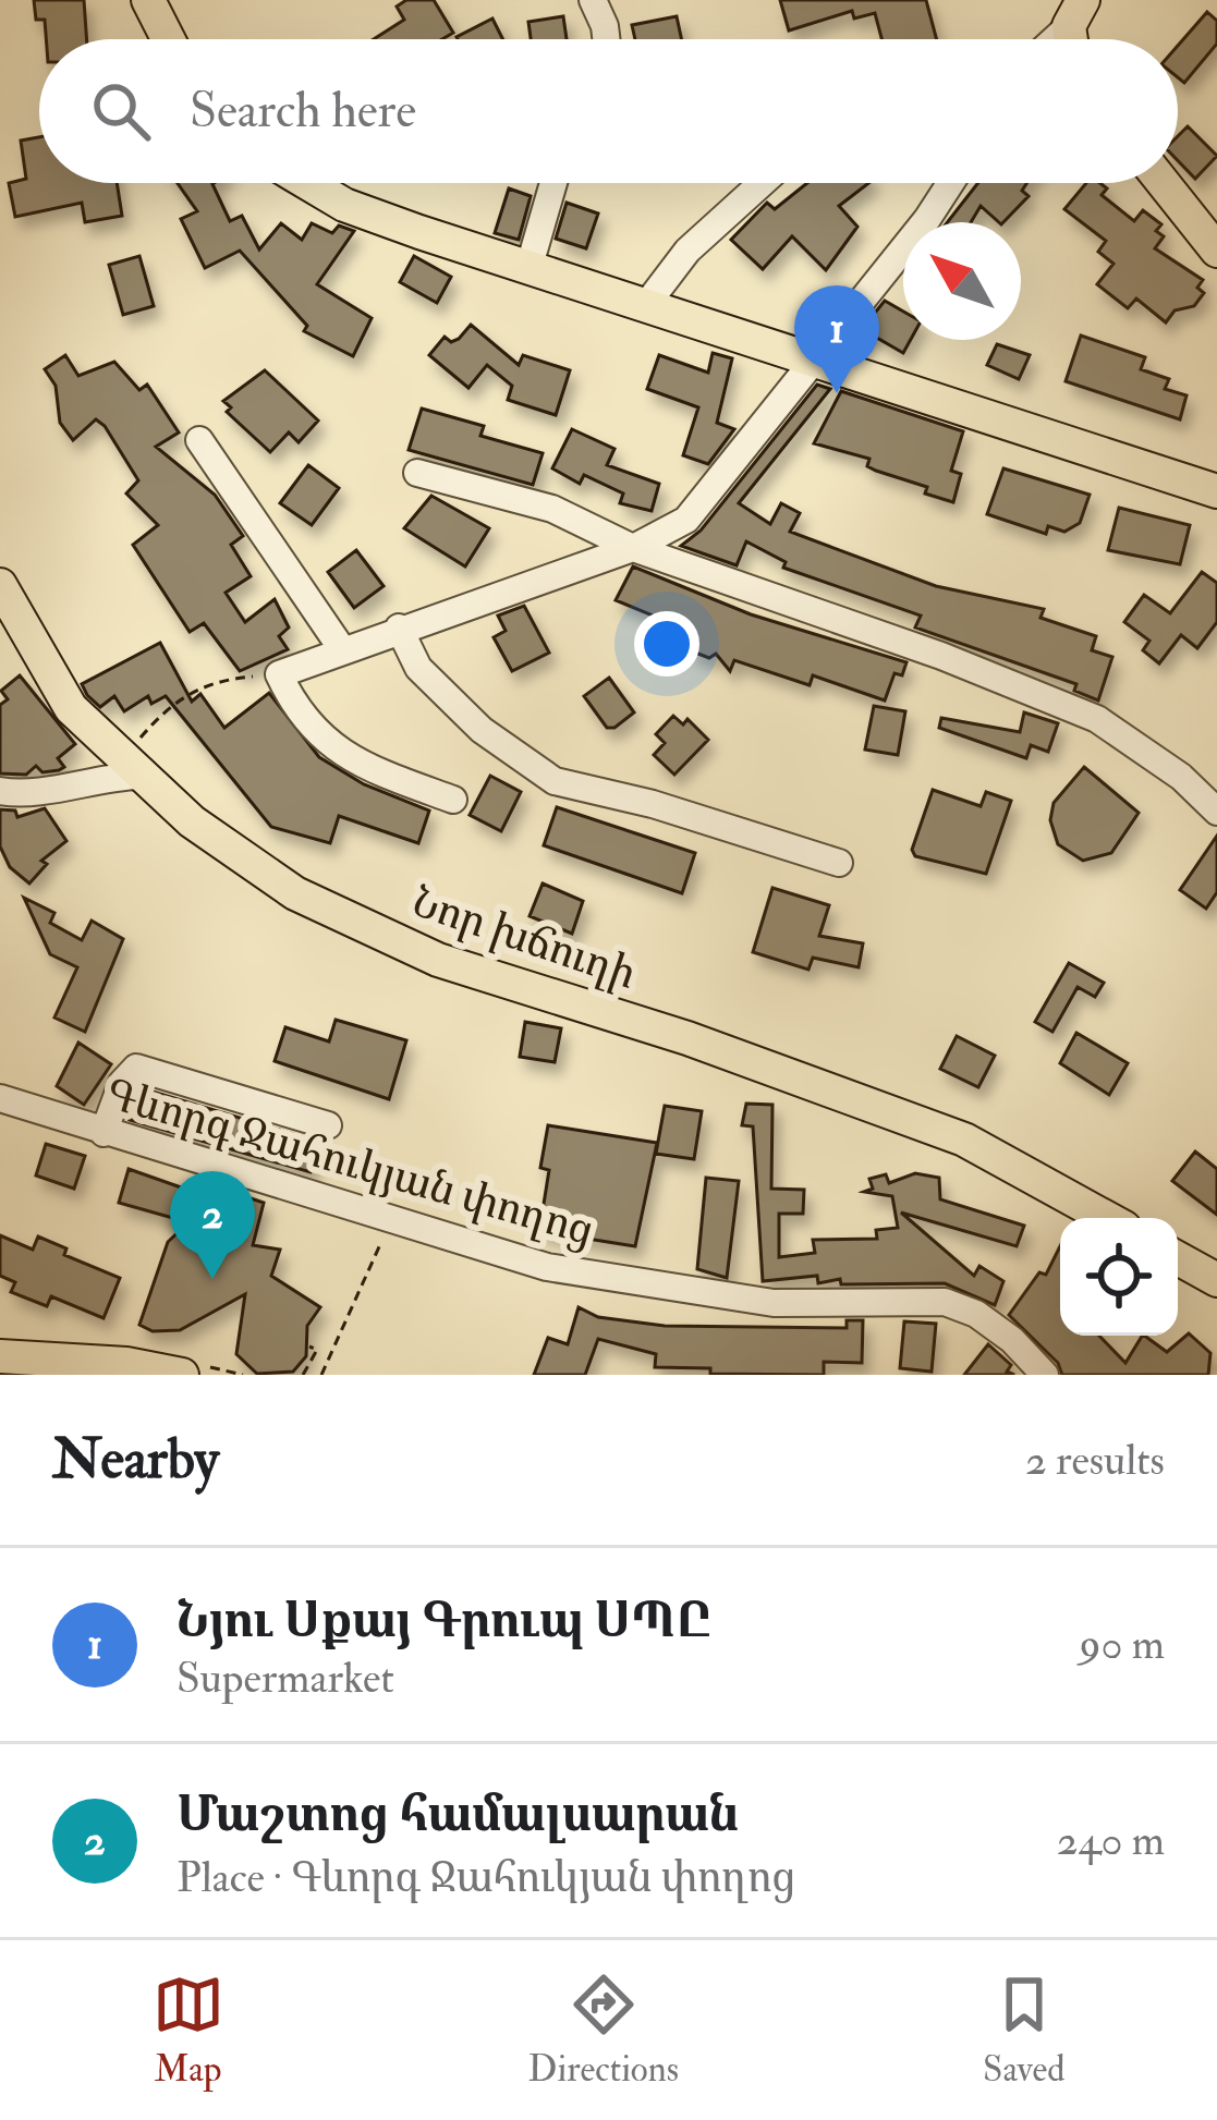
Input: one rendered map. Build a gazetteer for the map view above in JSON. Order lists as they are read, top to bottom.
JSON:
{
  "streets": {
    "main road": ["Նոր խճուղի"],
    "street": ["Գևորգ Ջահուկյան փողոց"]
  },
  "north": "top left",
  "page": {
    "search": "Search here",
    "pins": ["1", "2"],
    "heading": ["Nearby", "2 results"],
    "list": [
      {
        "mark": "1",
        "name": "Նյու Սքայ Գրուպ ՍՊԸ",
        "note": "Supermarket",
        "value": "90 m"
      },
      {
        "mark": "2",
        "name": "Մաշտոց համալսարան",
        "note": "Place · Գևորգ Ջահուկյան փողոց",
        "value": "240 m"
      }
    ],
    "nav": ["Map", "Directions", "Saved"]
  }
}
